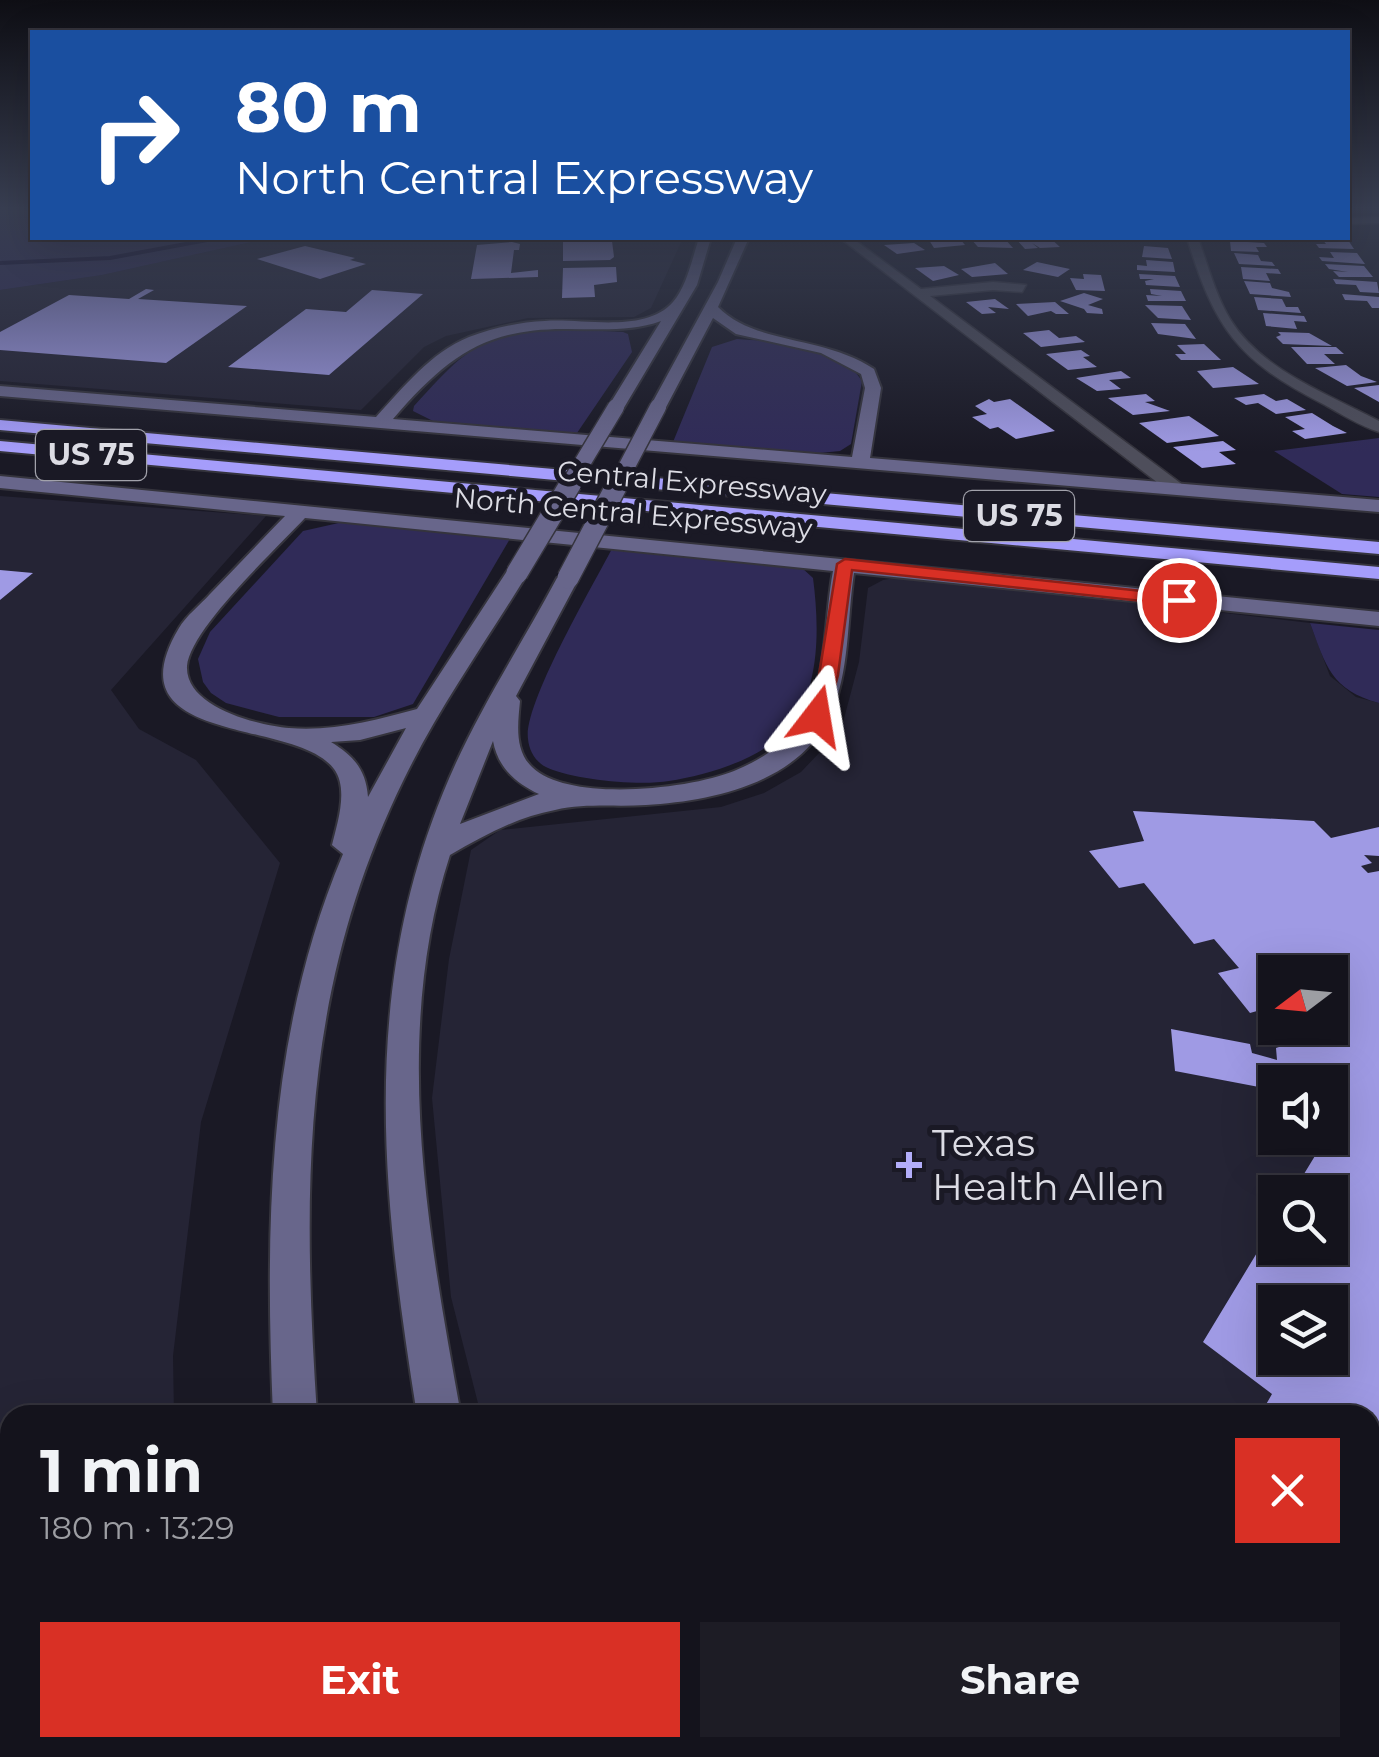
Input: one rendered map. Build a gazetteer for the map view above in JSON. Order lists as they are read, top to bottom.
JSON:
{
  "streets": {
    "highway": ["US 75", "Central Expressway"],
    "main road": ["North Central Expressway"]
  },
  "places": {
    "health": ["Texas Health Allen"]
  },
  "north": "left",
  "page": {
    "turn": ["80 m", "North Central Expressway"],
    "heading": ["1 min", "180 m · 13:29"],
    "buttons": ["Exit", "Share"]
  }
}
